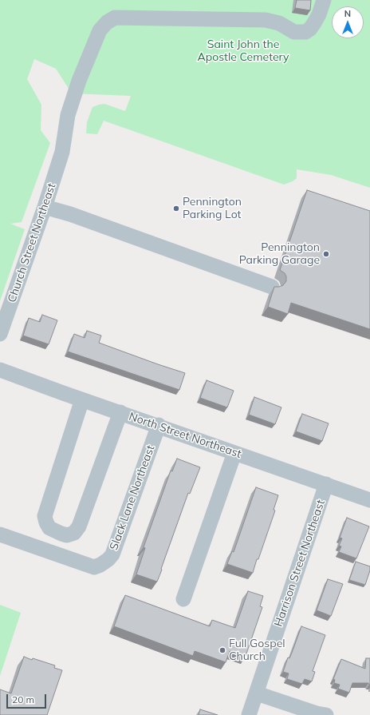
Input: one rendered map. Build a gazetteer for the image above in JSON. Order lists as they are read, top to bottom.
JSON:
{
  "streets": {
    "street": [
      "Church Street Northeast",
      "North Street Northeast",
      "Slack Lane Northeast",
      "Harrison Street Northeast"
    ]
  },
  "crossings": [
    ["North Street Northeast", "Slack Lane Northeast"],
    ["North Street Northeast", "Harrison Street Northeast"]
  ],
  "parks": ["Saint John the Apostle Cemetery"],
  "places": ["Pennington Parking Lot", "Pennington Parking Garage", "Full Gospel Church"],
  "scale_bar": "20 m",
  "north": "top"
}
